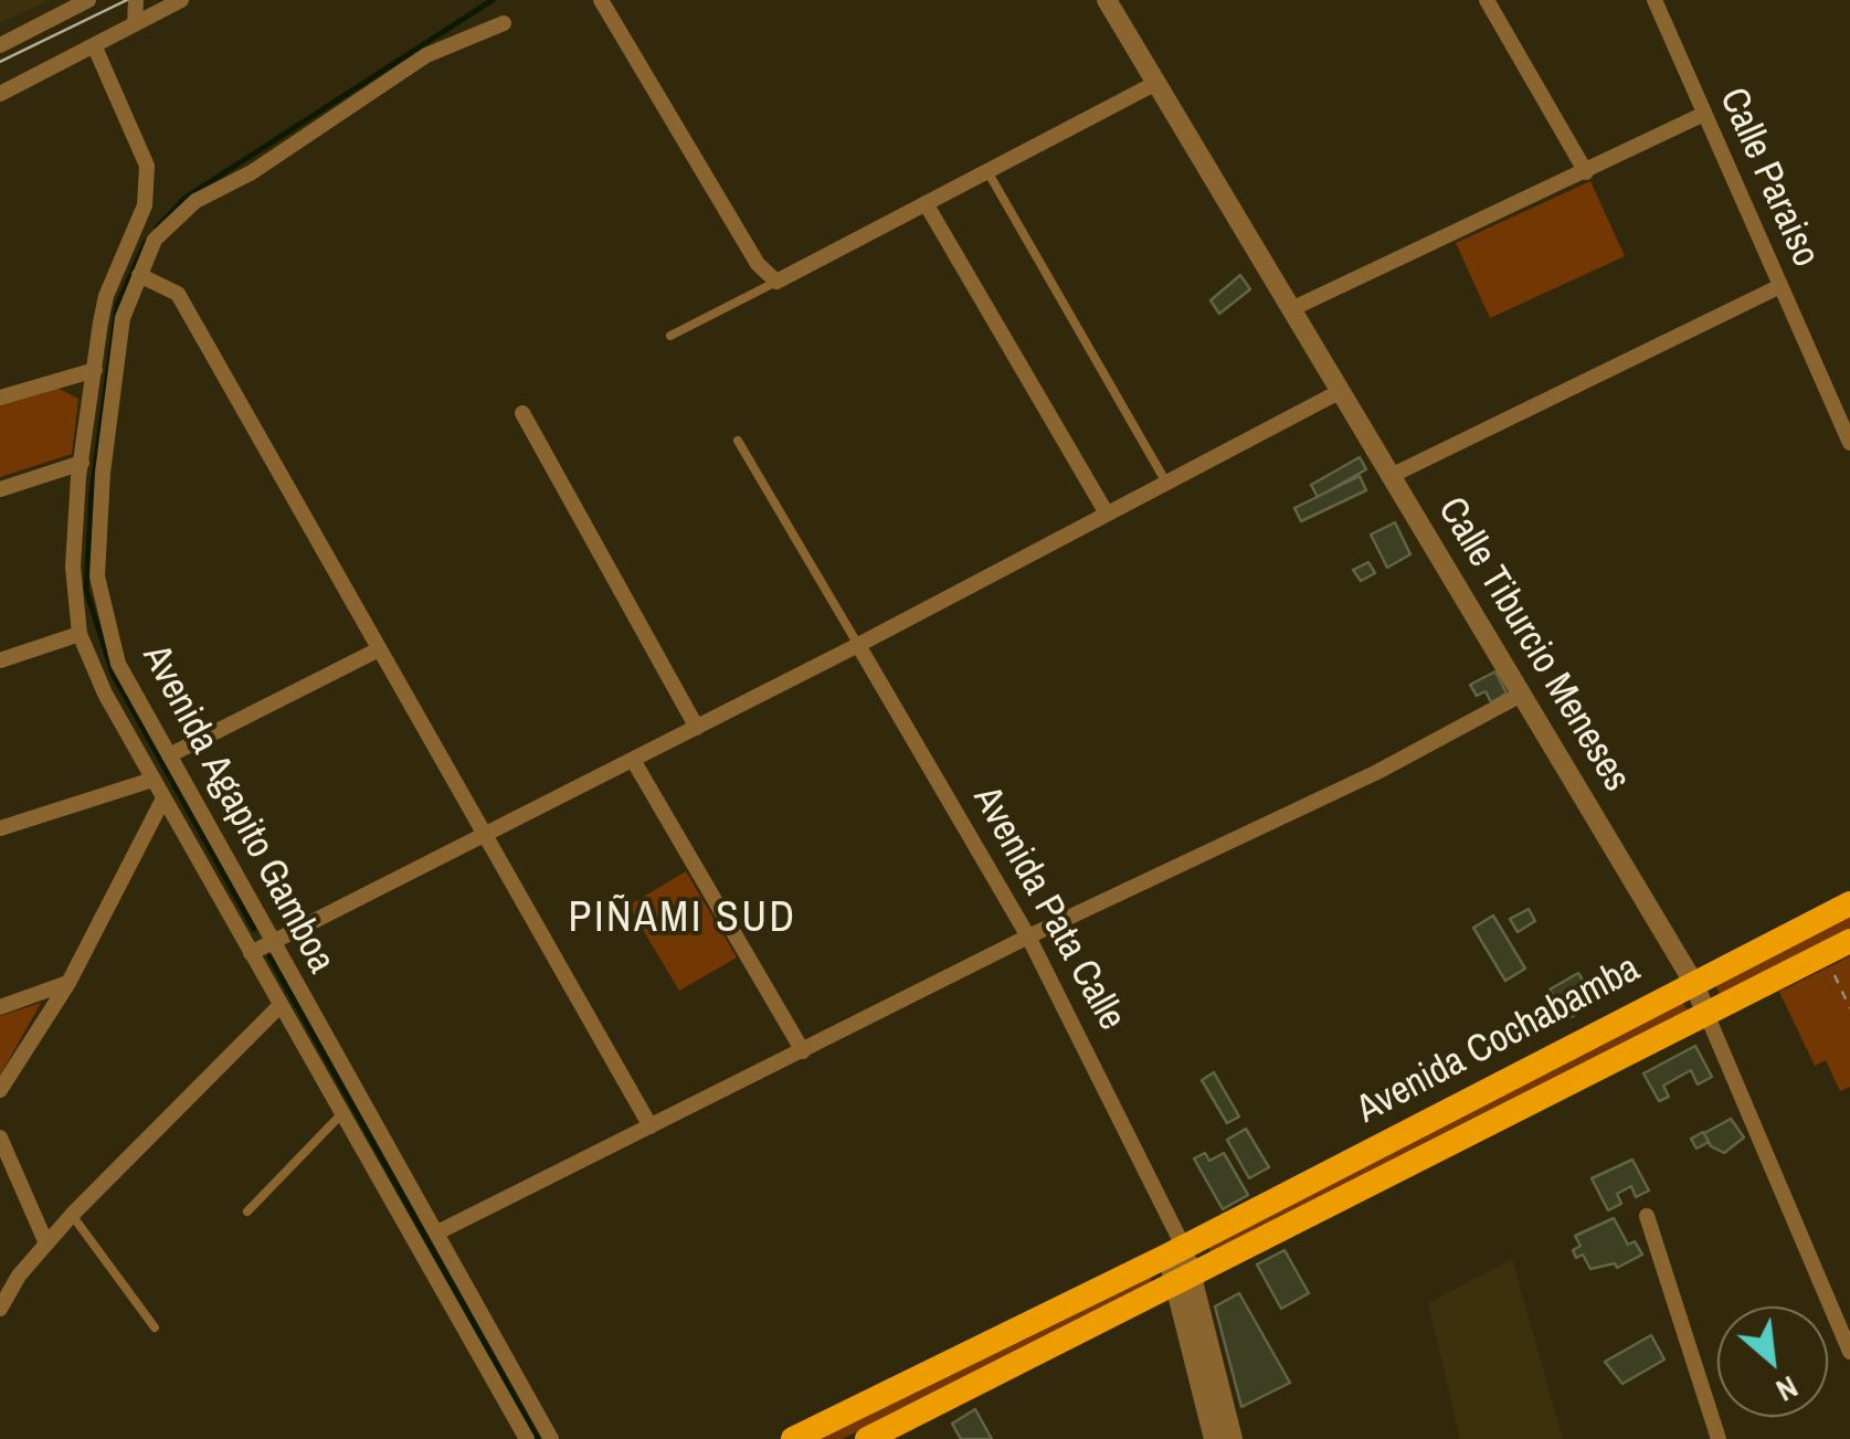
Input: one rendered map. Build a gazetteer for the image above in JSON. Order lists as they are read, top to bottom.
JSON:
{
  "streets": {
    "main road": ["Avenida Cochabamba"],
    "street": [
      "Calle Paraiso",
      "Calle Tiburcio Meneses",
      "Avenida Agapito Gamboa",
      "Avenida Pata Calle"
    ]
  },
  "crossings": [
    ["Calle Tiburcio Meneses", "Avenida Cochabamba"],
    ["Avenida Pata Calle", "Avenida Cochabamba"]
  ],
  "districts": ["PIÑAMI SUD"],
  "north": "bottom right"
}
